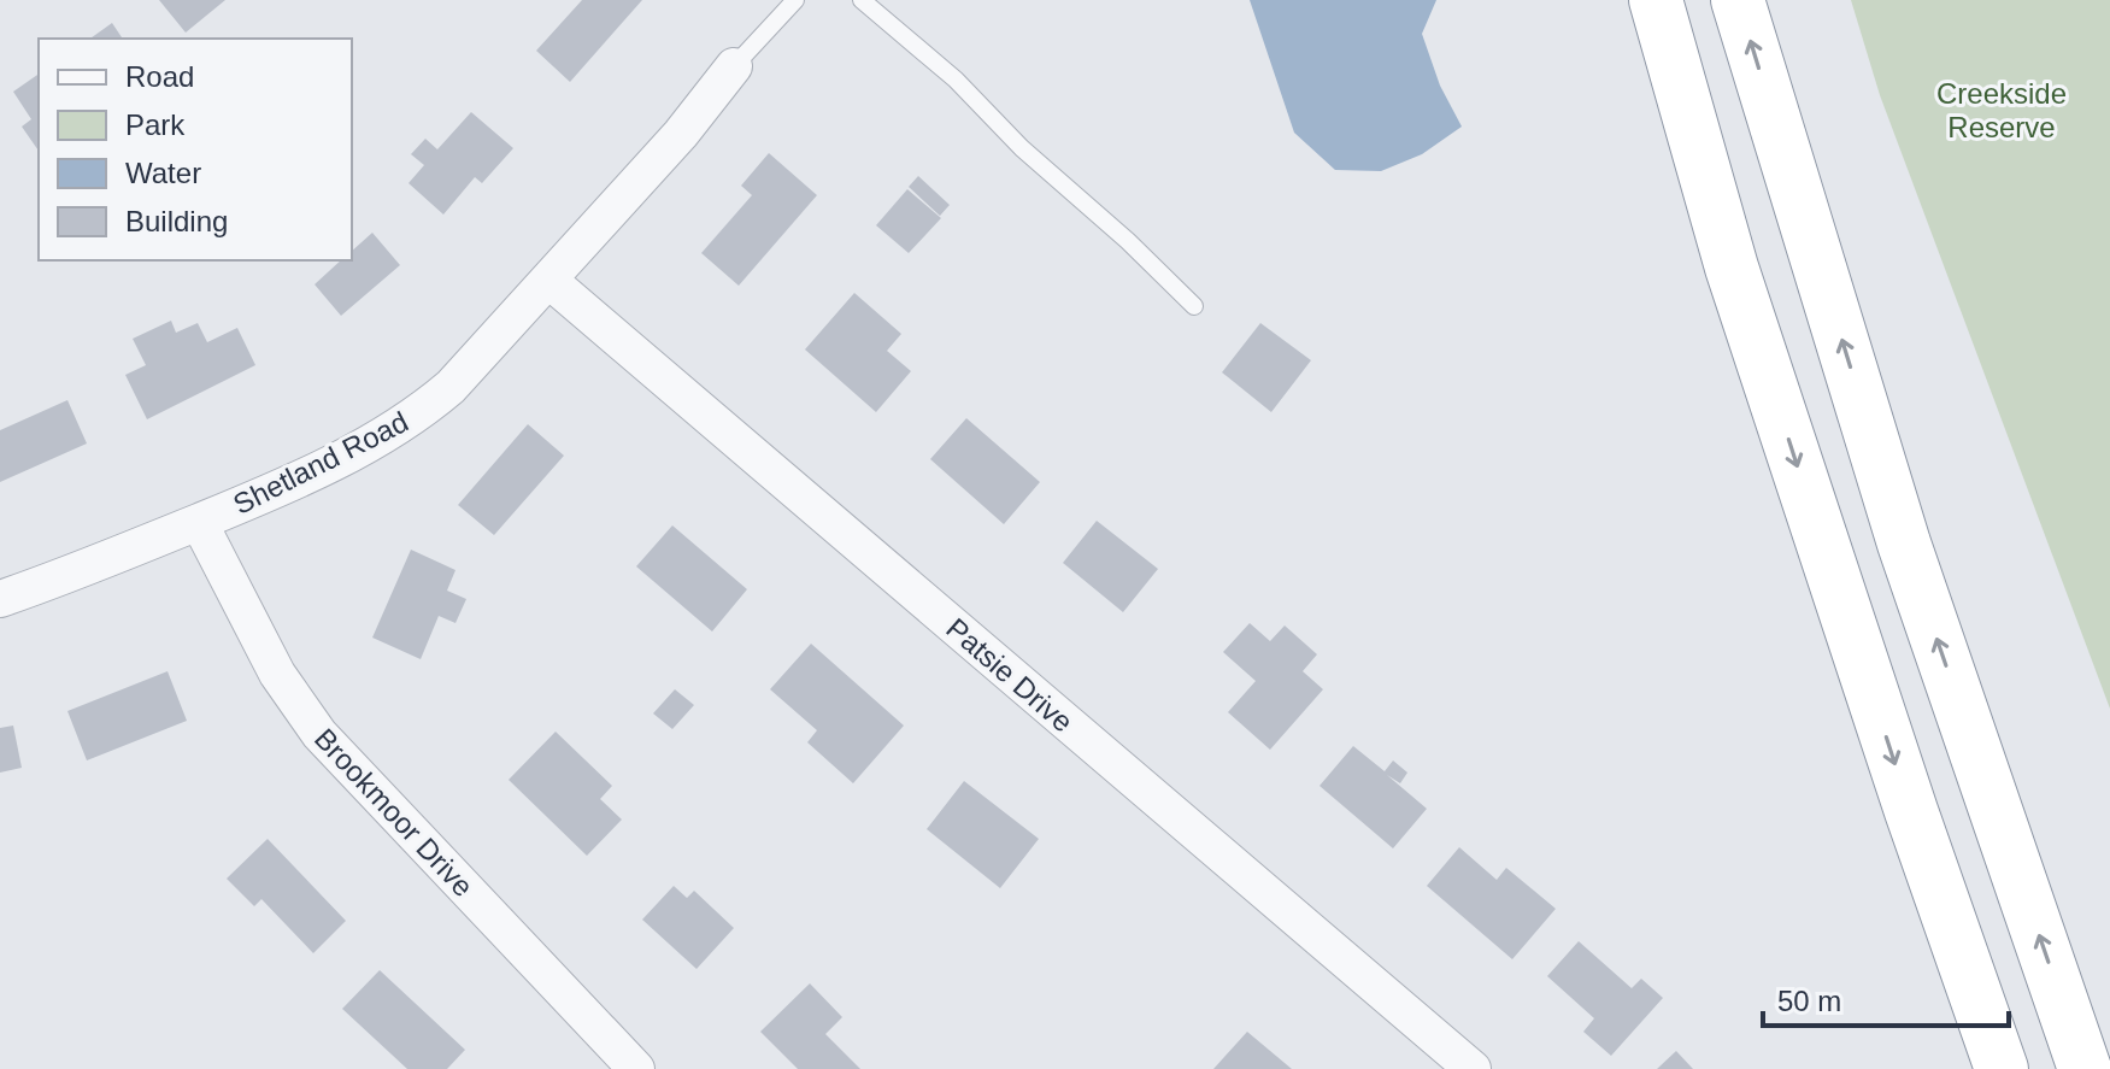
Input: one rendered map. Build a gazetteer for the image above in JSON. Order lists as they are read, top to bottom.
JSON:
{
  "streets": {
    "street": ["Shetland Road", "Patsie Drive", "Brookmoor Drive"]
  },
  "crossings": [
    ["Shetland Road", "Patsie Drive"],
    ["Shetland Road", "Brookmoor Drive"]
  ],
  "parks": ["Creekside Reserve"],
  "legend": [
    "Road",
    "Park",
    "Water",
    "Building"
  ],
  "scale_bar": "50 m"
}
